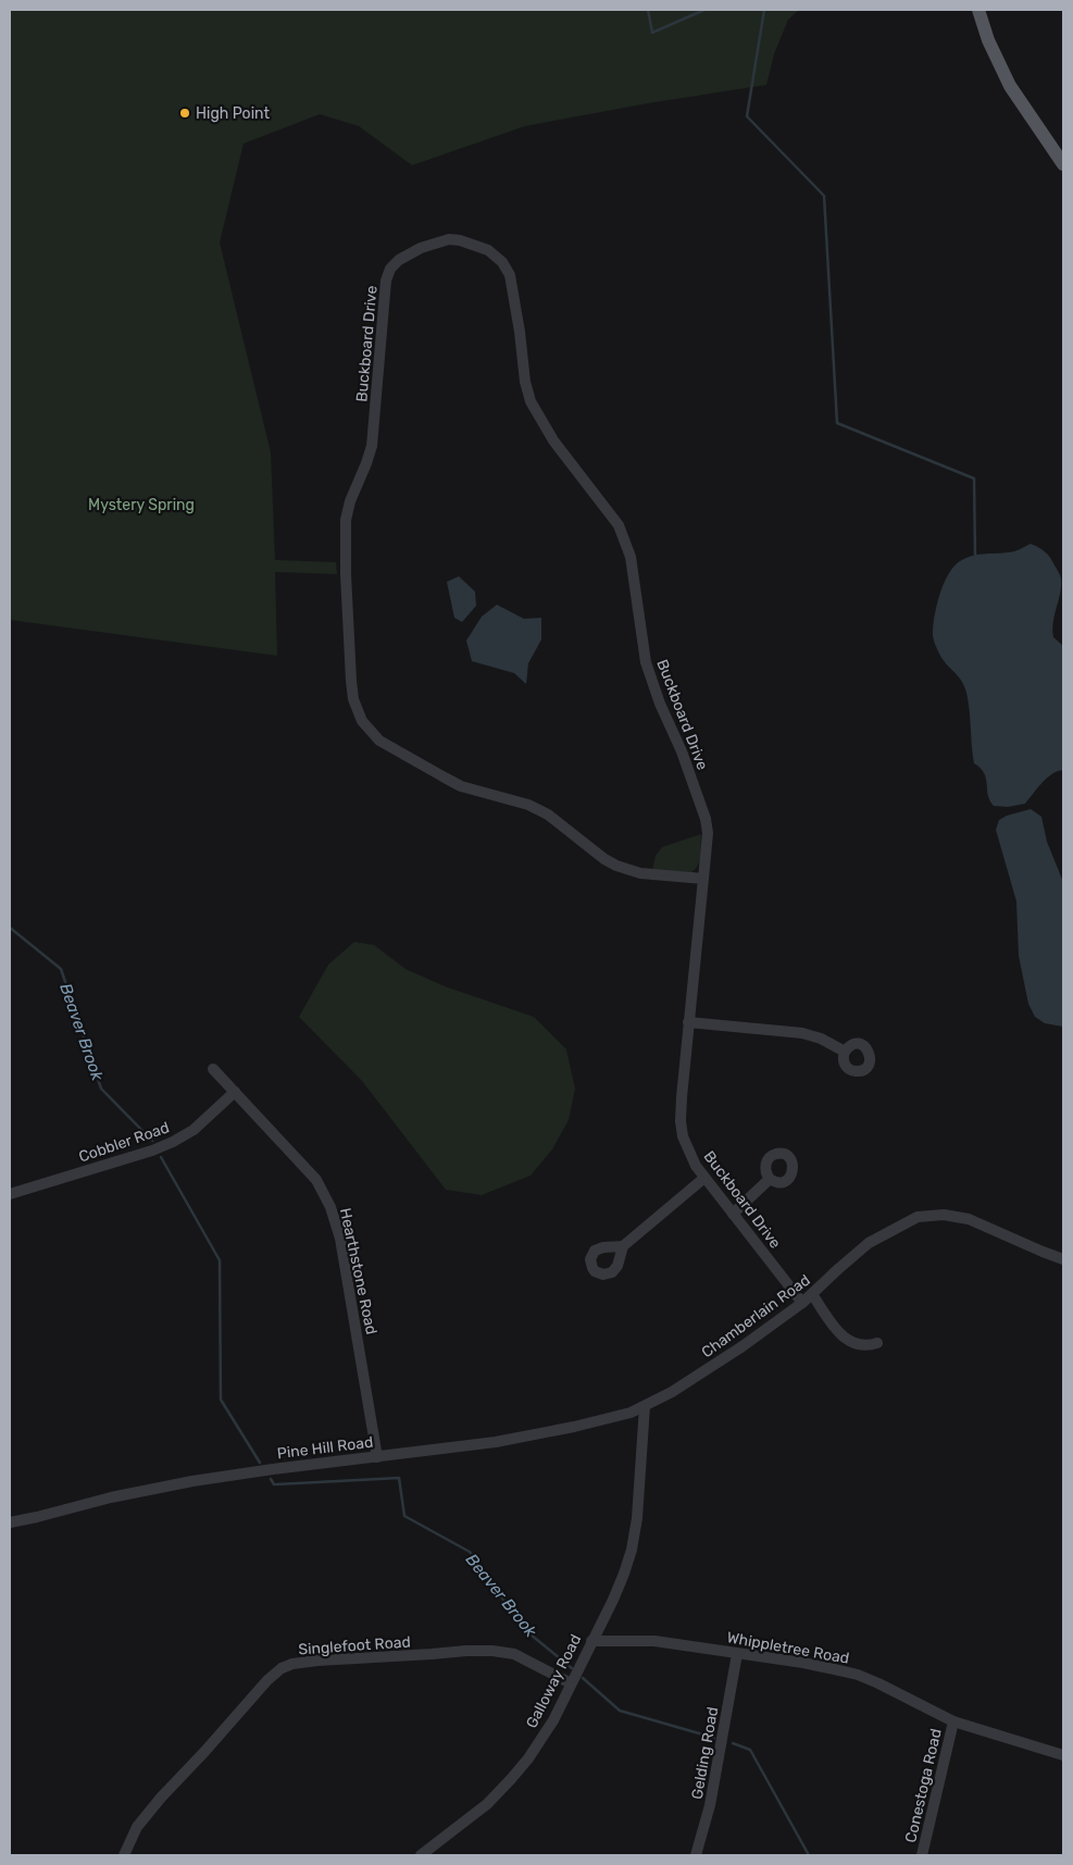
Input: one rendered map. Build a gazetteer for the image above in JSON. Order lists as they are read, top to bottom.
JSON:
{
  "streets": {
    "street": [
      "Buckboard Drive",
      "Cobbler Road",
      "Hearthstone Road",
      "Chamberlain Road",
      "Pine Hill Road",
      "Singlefoot Road",
      "Whippletree Road",
      "Galloway Road",
      "Gelding Road",
      "Conestoga Road"
    ]
  },
  "crossings": [
    ["Buckboard Drive", "Chamberlain Road"],
    ["Cobbler Road", "Hearthstone Road"],
    ["Hearthstone Road", "Pine Hill Road"],
    ["Chamberlain Road", "Pine Hill Road"],
    ["Chamberlain Road", "Galloway Road"],
    ["Pine Hill Road", "Galloway Road"],
    ["Singlefoot Road", "Galloway Road"],
    ["Whippletree Road", "Galloway Road"],
    ["Whippletree Road", "Gelding Road"],
    ["Whippletree Road", "Conestoga Road"]
  ],
  "water": ["Beaver Brook"],
  "parks": ["Mystery Spring"],
  "places": ["High Point"]
}
